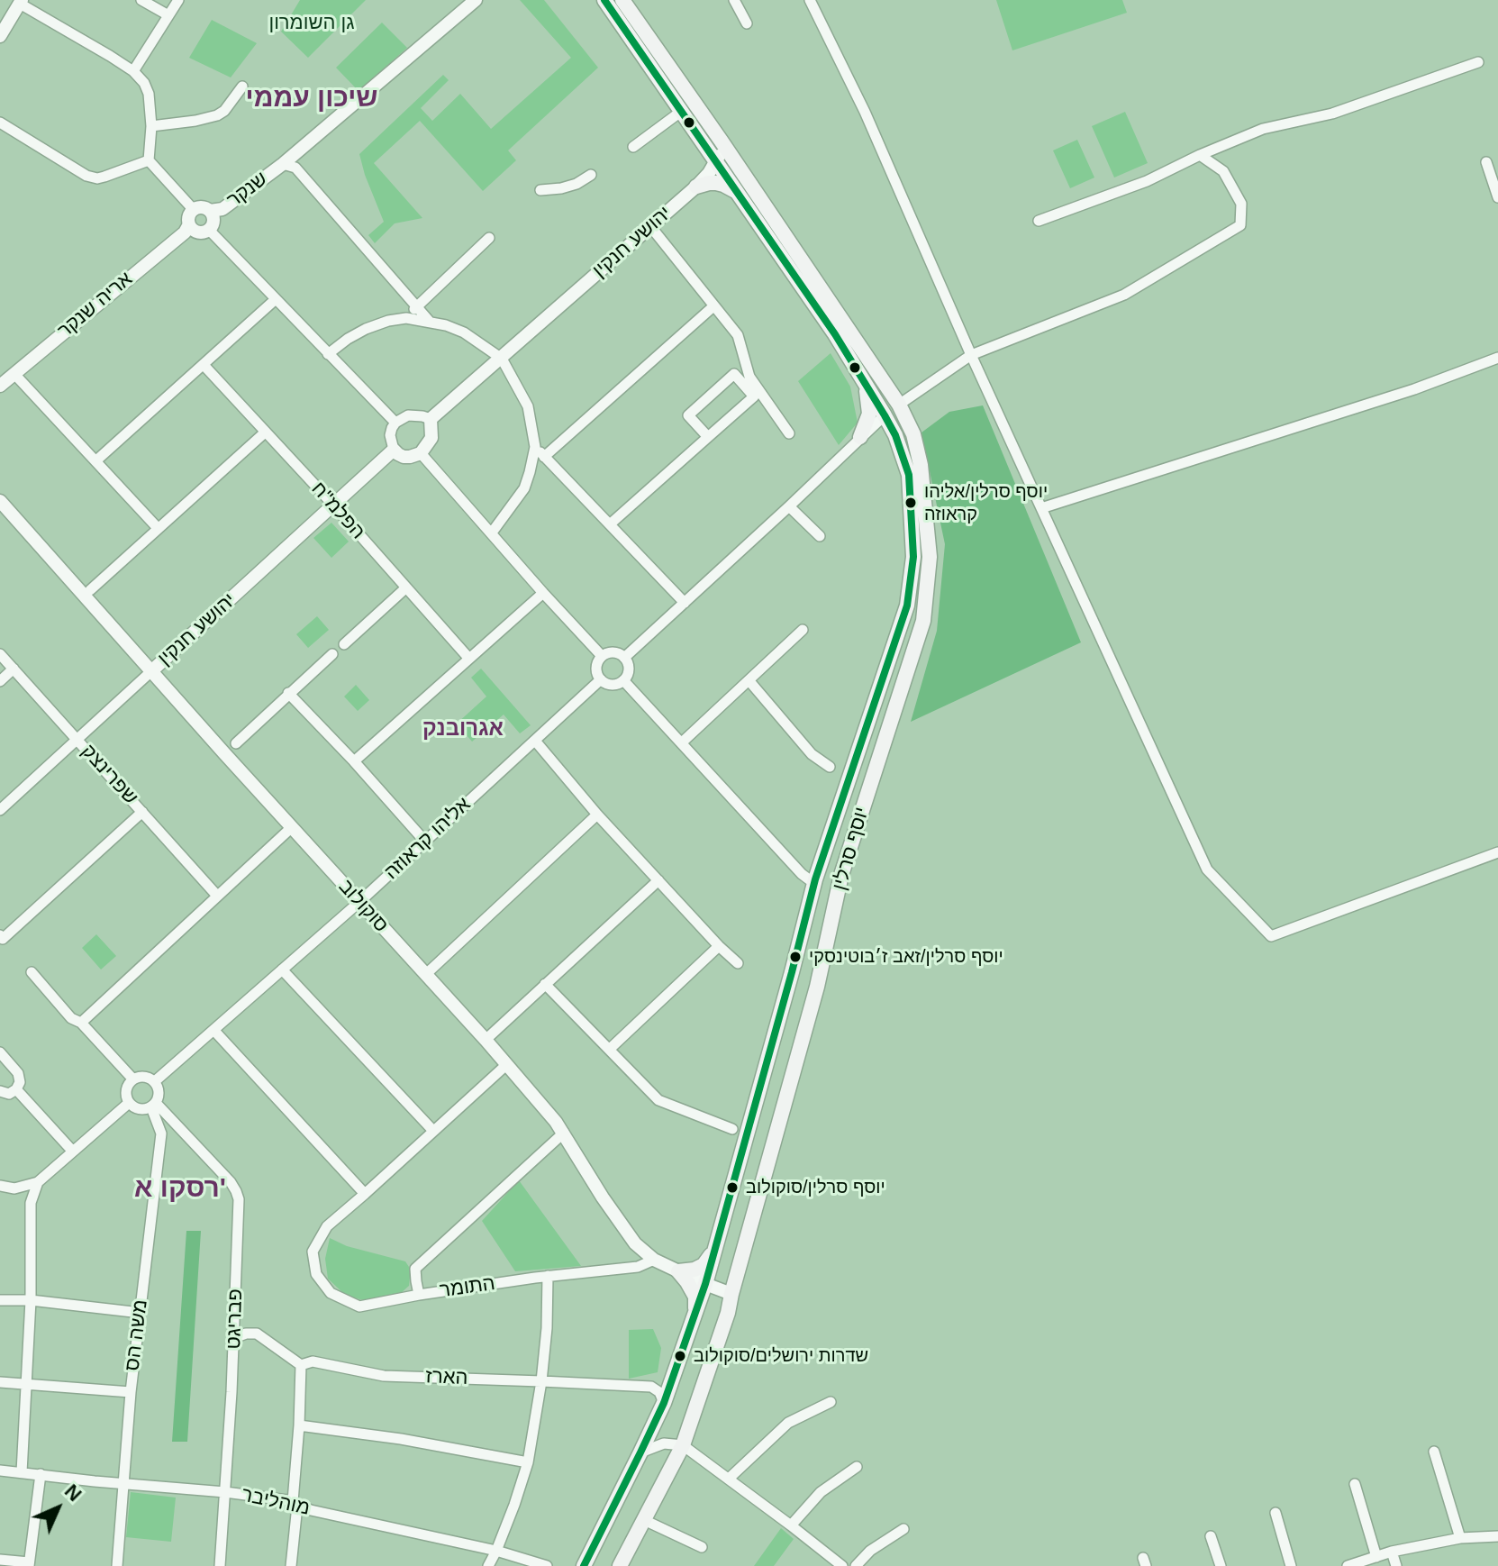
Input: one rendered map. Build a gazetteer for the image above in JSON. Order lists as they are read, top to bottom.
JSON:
{
  "streets": {
    "main road": ["יוסף סרלין"],
    "street": [
      "שנקר",
      "יהושע חנקין",
      "אריה שנקר",
      "הפלמ\"ח",
      "שפרינצק",
      "אליהו קראוזה",
      "סוקולוב",
      "התומר",
      "פבריגט",
      "משה הס",
      "הארז",
      "מוהליבר"
    ]
  },
  "crossings": [
    ["שנקר", "אריה שנקר"],
    ["יהושע חנקין", "הפלמ\"ח"],
    ["יהושע חנקין", "שפרינצק"],
    ["יהושע חנקין", "יוסף סרלין"],
    ["יהושע חנקין", "סוקולוב"],
    ["אליהו קראוזה", "סוקולוב"],
    ["אליהו קראוזה", "פבריגט"],
    ["אליהו קראוזה", "משה הס"],
    ["יוסף סרלין", "סוקולוב"],
    ["יוסף סרלין", "הארז"],
    ["סוקולוב", "התומר"],
    ["פבריגט", "משה הס"],
    ["פבריגט", "מוהליבר"],
    ["משה הס", "מוהליבר"]
  ],
  "districts": ["שיכון עממי", "אגרובנק", "רסקו א'"],
  "parks": ["גן השומרון"],
  "places": [
    "יוסף סרלין/אליהו קראוזה",
    "יוסף סרלין/זאב ז׳בוטינסקי",
    "יוסף סרלין/סוקולוב",
    "שדרות ירושלים/סוקולוב"
  ],
  "north": "top right"
}
